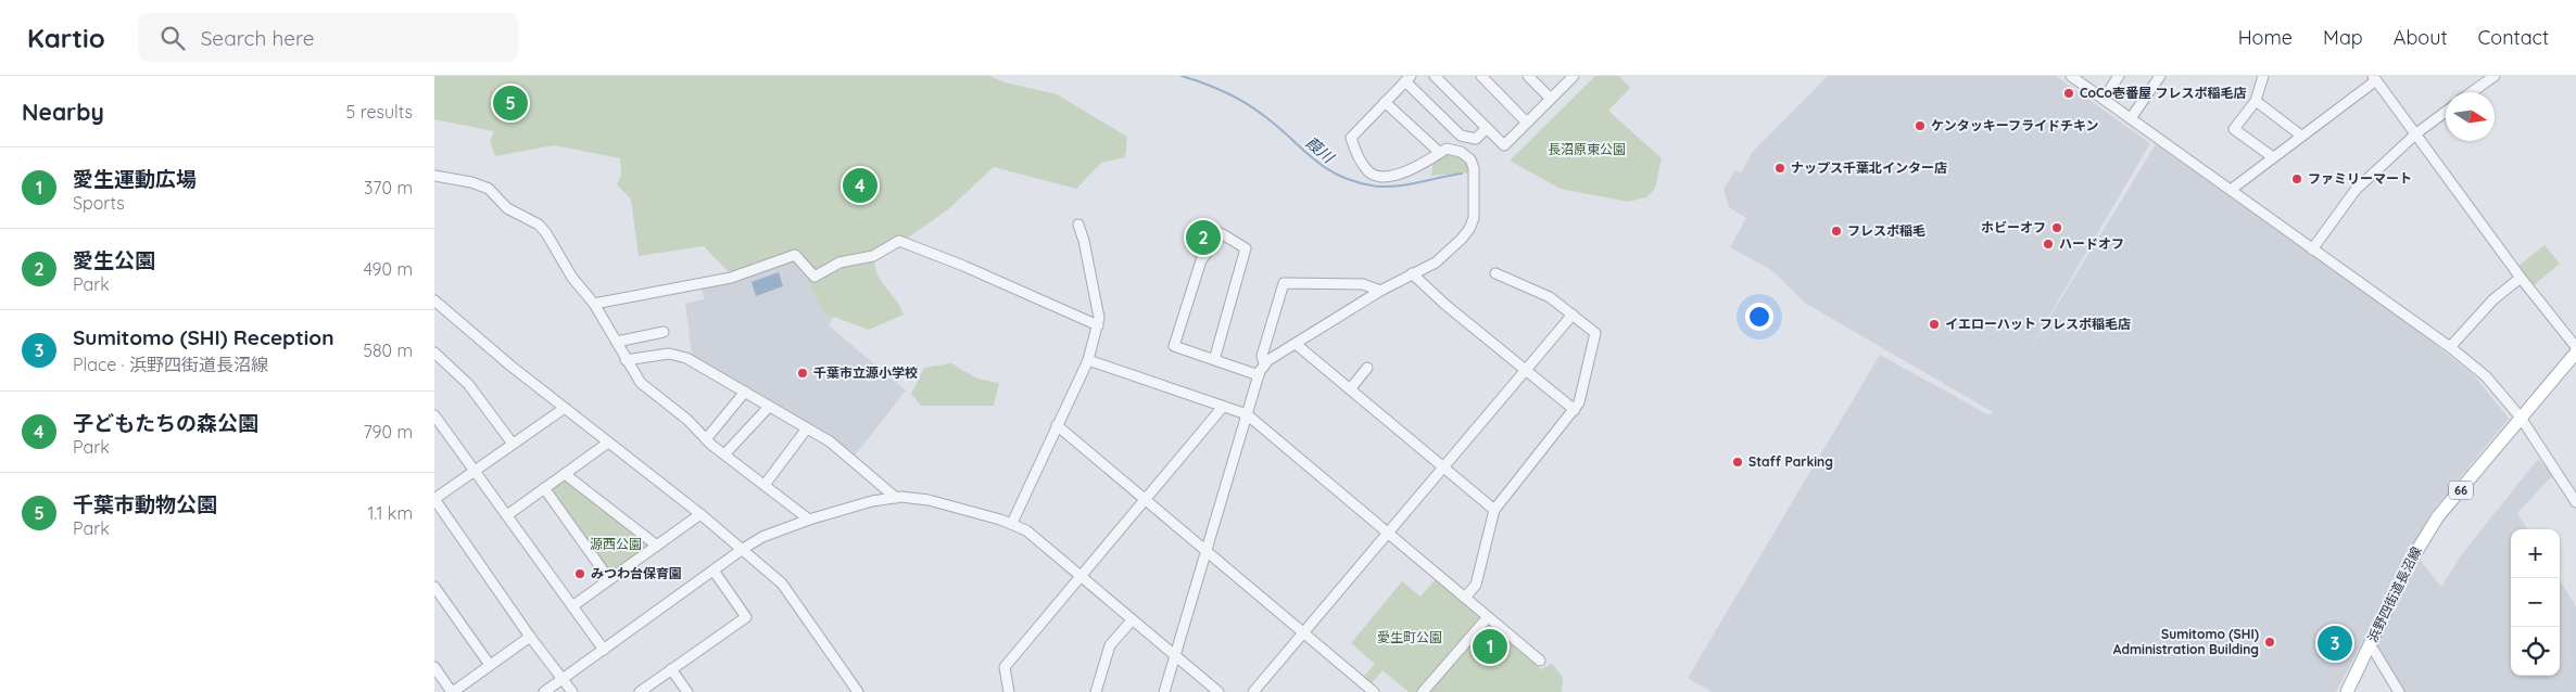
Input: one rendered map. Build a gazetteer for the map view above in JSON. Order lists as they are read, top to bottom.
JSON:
{
  "streets": {
    "main road": ["66", "浜野四街道長沼線"]
  },
  "water": ["葭川"],
  "parks": ["長沼原東公園", "源西公園", "愛生町公園"],
  "places": [
    "CoCo壱番屋 フレスポ稲毛店",
    "ケンタッキーフライドチキン",
    "ナップス千葉北インター店",
    "ファミリーマート",
    "ホビーオフ",
    "フレスポ稲毛",
    "ハードオフ",
    "イエローハット フレスポ稲毛店",
    "千葉市立源小学校",
    "Staff Parking",
    "みつわ台保育園",
    "Sumitomo (SHI) Administration Building"
  ],
  "north": "right",
  "page": {
    "header": "Kartio",
    "search": "Search here",
    "nav": [
      "Home",
      "Map",
      "About",
      "Contact"
    ],
    "heading": ["Nearby", "5 results"],
    "pins": [
      "5",
      "4",
      "2",
      "3",
      "1"
    ],
    "list": [
      {
        "mark": "1",
        "name": "愛生運動広場",
        "note": "Sports",
        "value": "370 m"
      },
      {
        "mark": "2",
        "name": "愛生公園",
        "note": "Park",
        "value": "490 m"
      },
      {
        "mark": "3",
        "name": "Sumitomo (SHI) Reception",
        "note": "Place · 浜野四街道長沼線",
        "value": "580 m"
      },
      {
        "mark": "4",
        "name": "子どもたちの森公園",
        "note": "Park",
        "value": "790 m"
      },
      {
        "mark": "5",
        "name": "千葉市動物公園",
        "note": "Park",
        "value": "1.1 km"
      }
    ],
    "map_buttons": ["+", "−"]
  }
}
